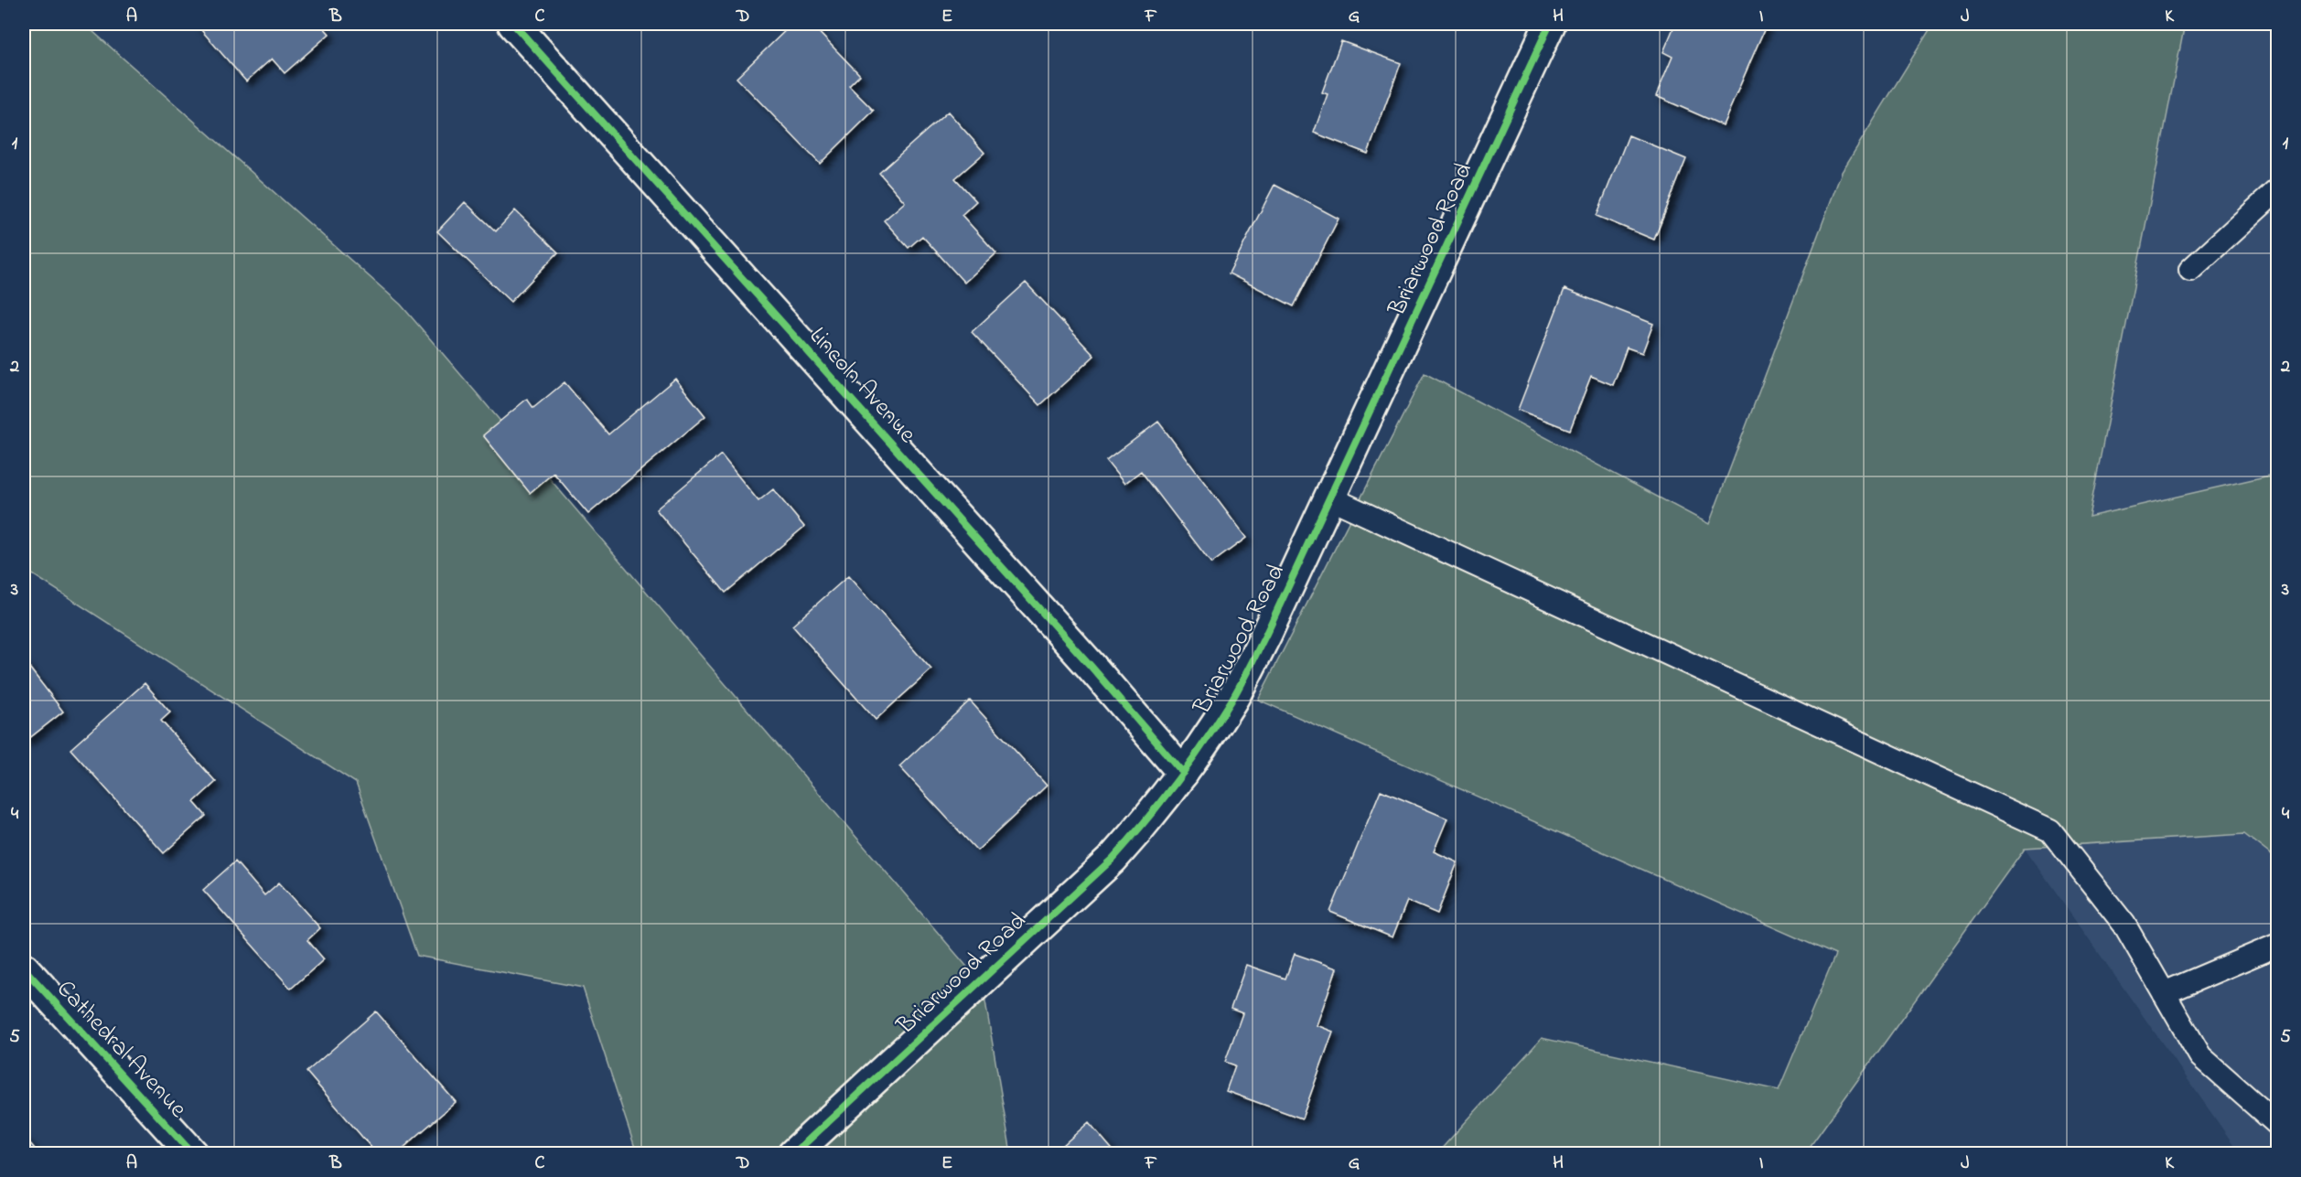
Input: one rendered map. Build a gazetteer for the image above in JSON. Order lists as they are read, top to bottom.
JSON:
{
  "streets": {
    "street": ["Briarwood Road", "Lincoln Avenue", "Cathedral Avenue"]
  },
  "crossings": [
    ["Briarwood Road", "Lincoln Avenue"]
  ],
  "grid": {
    "columns": [
      "A",
      "B",
      "C",
      "D",
      "E",
      "F",
      "G",
      "H",
      "I",
      "J",
      "K"
    ],
    "rows": [
      "1",
      "2",
      "3",
      "4",
      "5"
    ]
  }
}
